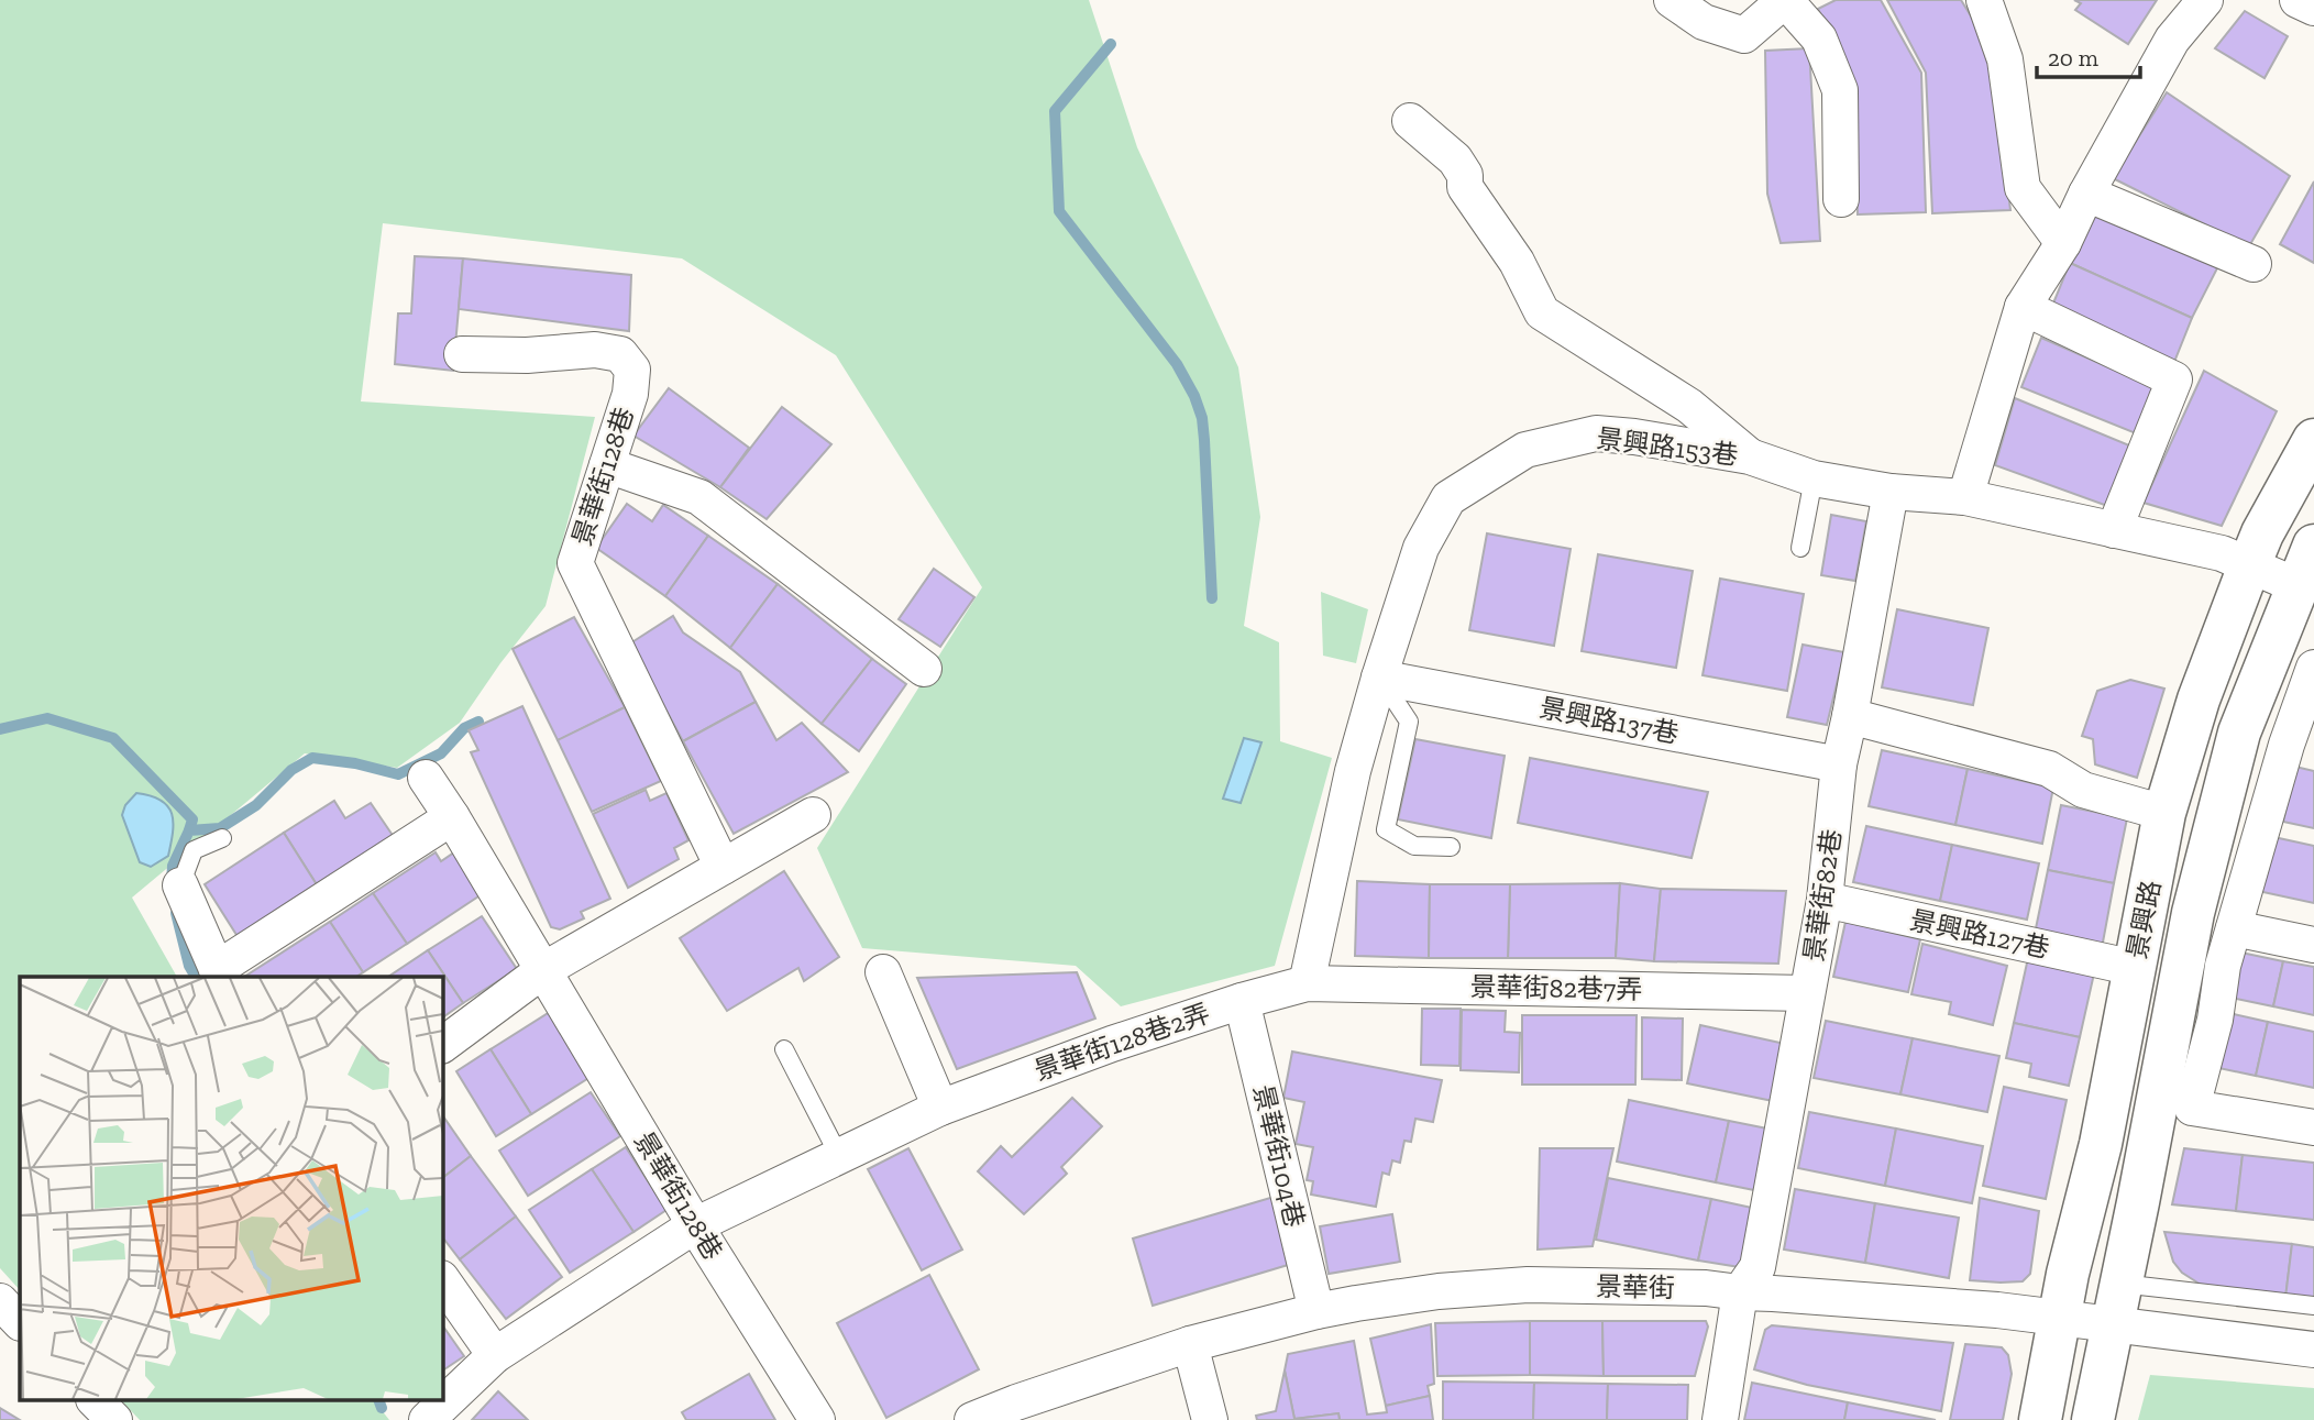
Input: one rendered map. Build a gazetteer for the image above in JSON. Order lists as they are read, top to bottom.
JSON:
{
  "streets": {
    "street": [
      "景興路153巷",
      "景華街128巷",
      "景興路137巷",
      "景華街82巷",
      "景興路",
      "景興路127巷",
      "景華街82巷7弄",
      "景華街128巷2弄",
      "景華街104巷",
      "景華街"
    ]
  },
  "crossings": [
    ["景興路153巷", "景興路137巷"],
    ["景興路153巷", "景華街82巷"],
    ["景興路153巷", "景興路"],
    ["景興路153巷", "景華街82巷7弄"],
    ["景興路153巷", "景華街128巷2弄"],
    ["景華街128巷", "景華街128巷2弄"],
    ["景興路137巷", "景華街82巷"],
    ["景華街82巷", "景興路127巷"],
    ["景華街82巷", "景華街82巷7弄"],
    ["景華街82巷", "景華街"],
    ["景興路", "景興路127巷"],
    ["景興路", "景華街"],
    ["景華街82巷7弄", "景華街128巷2弄"],
    ["景華街128巷2弄", "景華街104巷"],
    ["景華街104巷", "景華街"]
  ],
  "scale_bar": "20 m"
}
